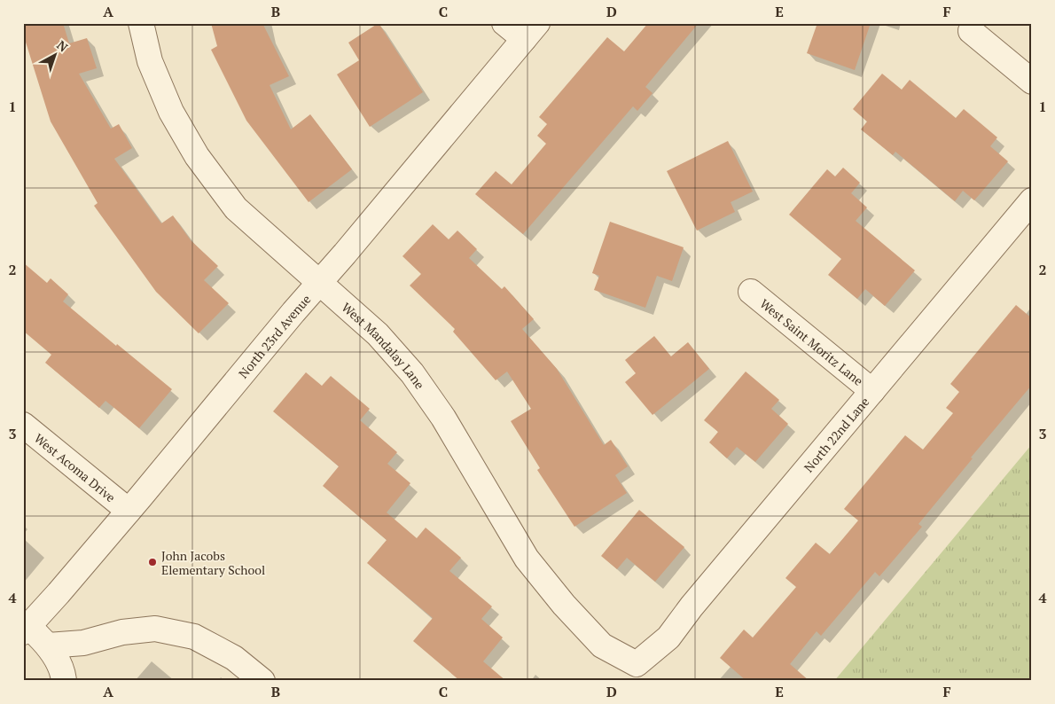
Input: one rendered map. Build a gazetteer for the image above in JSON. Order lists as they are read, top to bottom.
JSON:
{
  "streets": {
    "street": [
      "North 23rd Avenue",
      "West Saint Moritz Lane",
      "West Mandalay Lane",
      "North 22nd Lane",
      "West Acoma Drive"
    ]
  },
  "crossings": [
    ["North 23rd Avenue", "West Mandalay Lane"],
    ["North 23rd Avenue", "West Acoma Drive"],
    ["West Saint Moritz Lane", "North 22nd Lane"],
    ["West Mandalay Lane", "North 22nd Lane"]
  ],
  "places": ["John Jacobs Elementary School"],
  "north": "top right",
  "grid": {
    "columns": [
      "A",
      "B",
      "C",
      "D",
      "E",
      "F"
    ],
    "rows": [
      "1",
      "2",
      "3",
      "4"
    ]
  }
}
